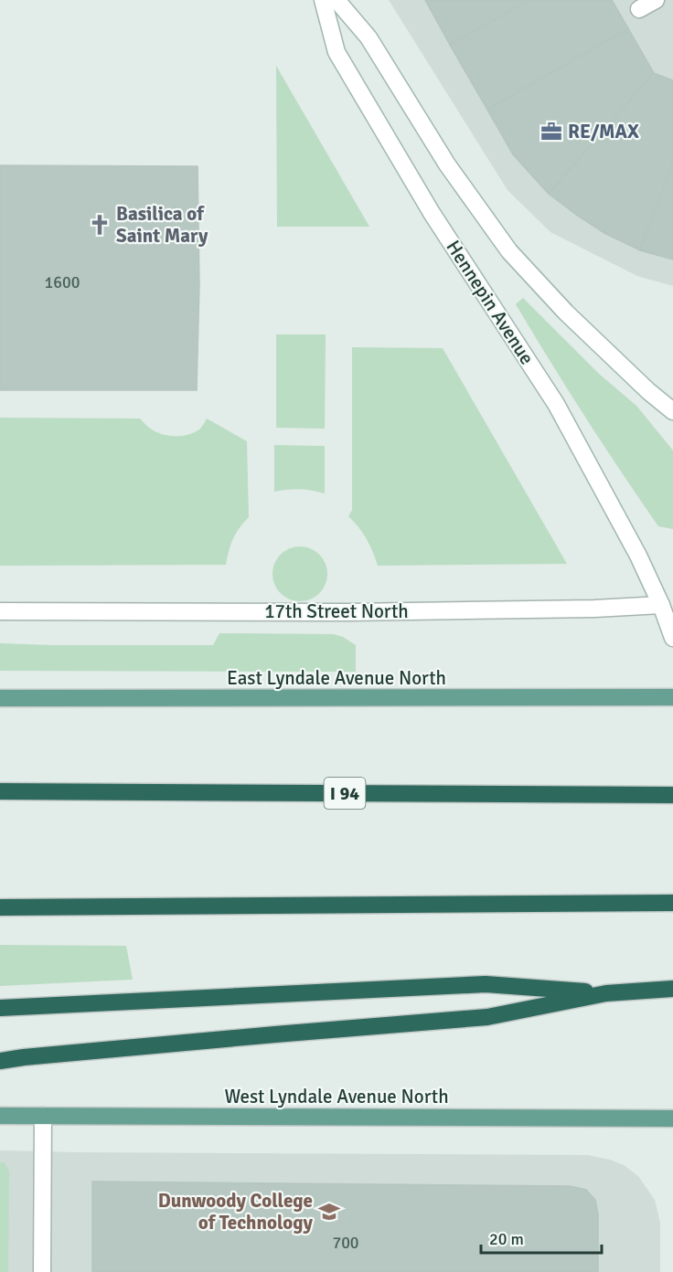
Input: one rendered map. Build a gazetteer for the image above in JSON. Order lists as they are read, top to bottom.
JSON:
{
  "streets": {
    "highway": ["I 94"],
    "main road": [
      "Hennepin Avenue",
      "17th Street North",
      "East Lyndale Avenue North",
      "West Lyndale Avenue North"
    ]
  },
  "crossings": [
    ["Hennepin Avenue", "17th Street North"]
  ],
  "places": {
    "office": ["RE/MAX"],
    "church": ["Basilica of Saint Mary"],
    "school or university": ["Dunwoody College of Technology"]
  },
  "house_numbers": ["1600", "700"],
  "scale_bar": "20 m"
}
